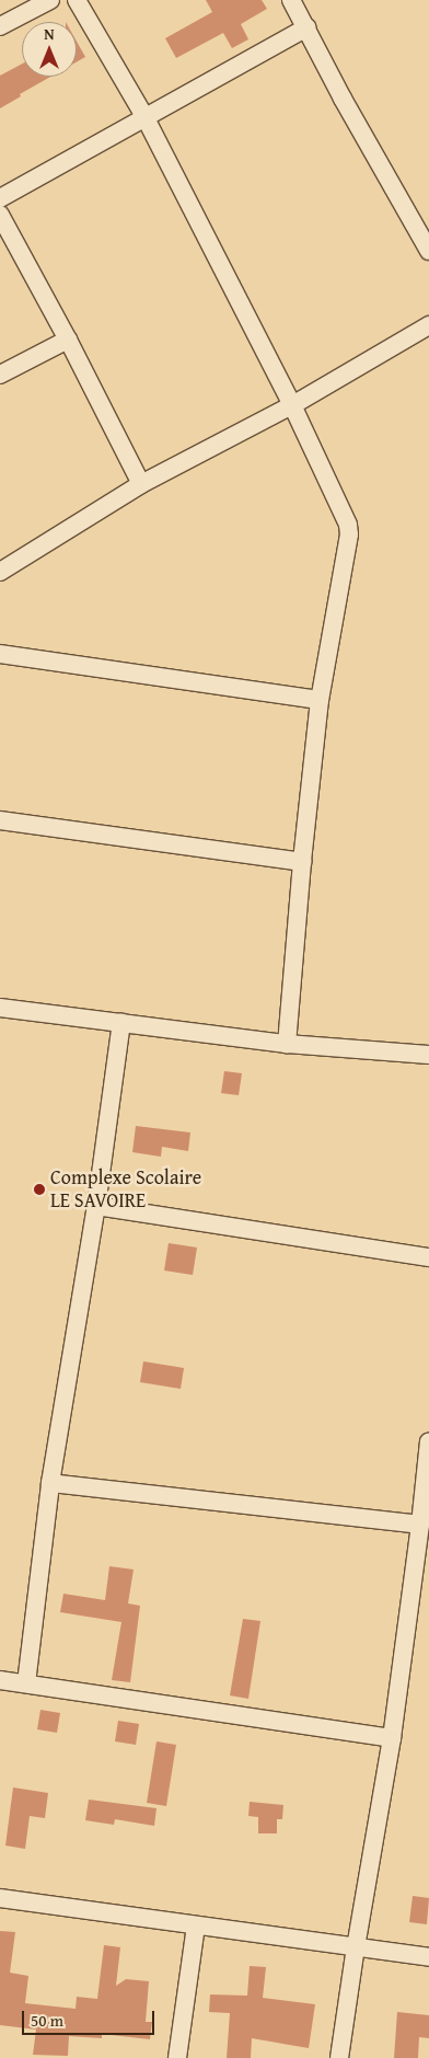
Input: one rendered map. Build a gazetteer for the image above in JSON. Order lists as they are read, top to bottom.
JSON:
{
  "places": ["Complexe Scolaire LE SAVOIRE"],
  "scale_bar": "50 m",
  "north": "top"
}
